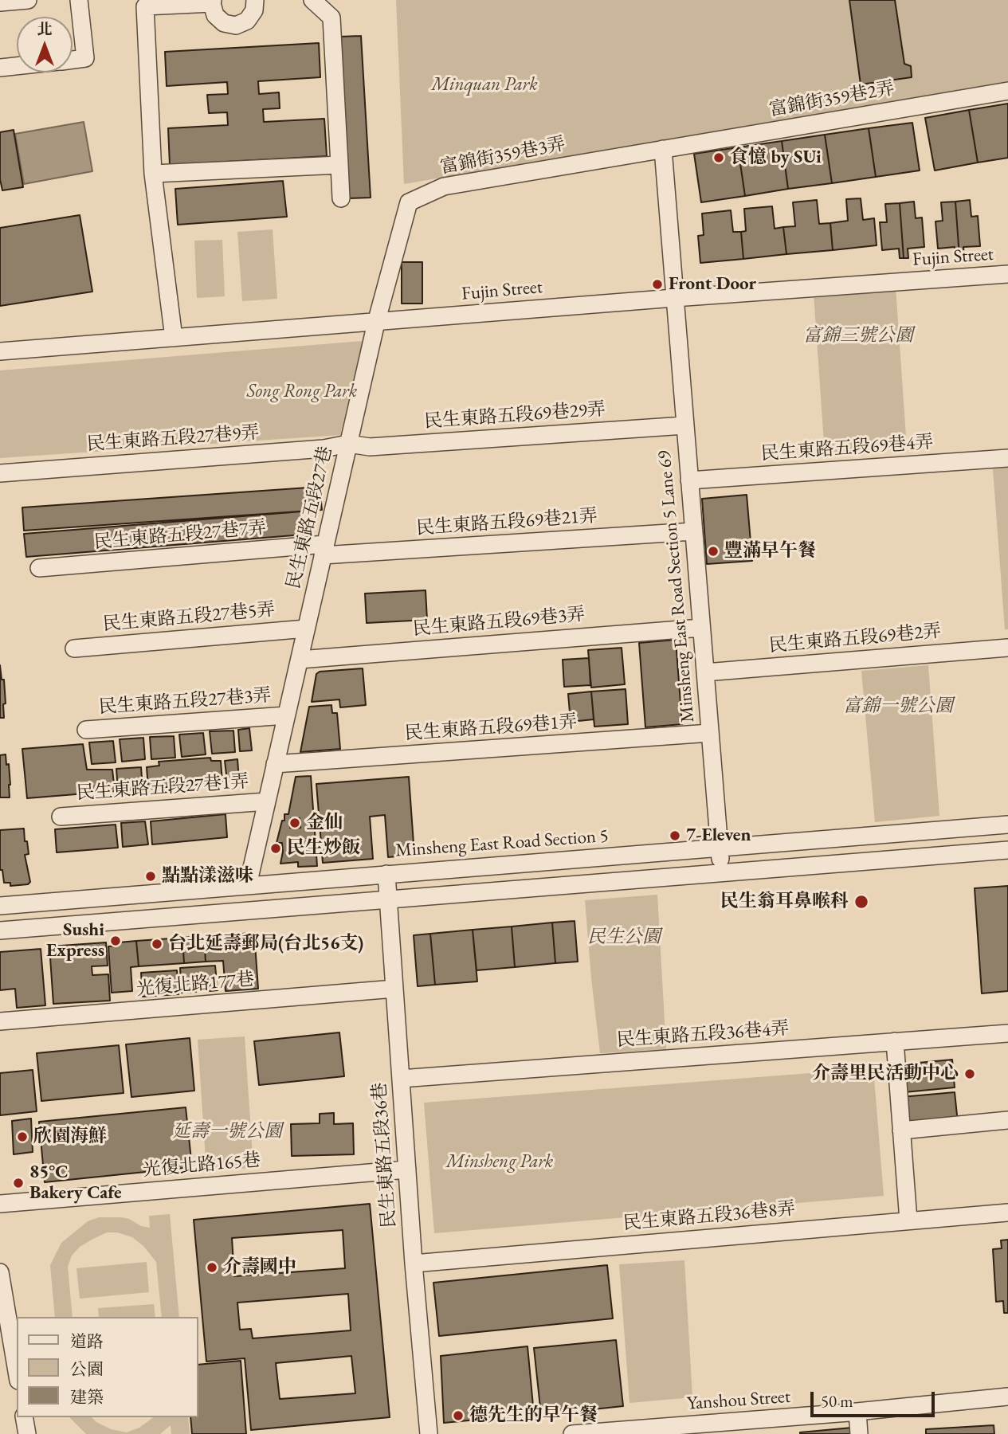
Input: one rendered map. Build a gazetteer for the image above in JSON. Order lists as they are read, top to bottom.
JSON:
{
  "streets": {
    "street": [
      "富錦街359巷2弄",
      "富錦街359巷3弄",
      "Fujin Street",
      "民生東路五段69巷29弄",
      "民生東路五段27巷9弄",
      "民生東路五段69巷4弄",
      "民生東路五段27巷",
      "民生東路五段69巷21弄",
      "民生東路五段27巷7弄",
      "Minsheng East Road Section 5 Lane 69",
      "民生東路五段27巷5弄",
      "民生東路五段69巷3弄",
      "民生東路五段69巷2弄",
      "民生東路五段27巷3弄",
      "民生東路五段69巷1弄",
      "民生東路五段27巷1弄",
      "Minsheng East Road Section 5",
      "光復北路177巷",
      "民生東路五段36巷4弄",
      "民生東路五段36巷",
      "光復北路165巷",
      "民生東路五段36巷8弄",
      "Yanshou Street"
    ]
  },
  "crossings": [
    ["富錦街359巷2弄", "富錦街359巷3弄"],
    ["富錦街359巷2弄", "Minsheng East Road Section 5 Lane 69"],
    ["富錦街359巷3弄", "Fujin Street"],
    ["富錦街359巷3弄", "民生東路五段27巷"],
    ["富錦街359巷3弄", "Minsheng East Road Section 5 Lane 69"],
    ["Fujin Street", "民生東路五段27巷"],
    ["Fujin Street", "Minsheng East Road Section 5 Lane 69"],
    ["民生東路五段69巷29弄", "民生東路五段27巷9弄"],
    ["民生東路五段69巷29弄", "民生東路五段27巷"],
    ["民生東路五段69巷29弄", "Minsheng East Road Section 5 Lane 69"],
    ["民生東路五段27巷9弄", "民生東路五段27巷"],
    ["民生東路五段69巷4弄", "Minsheng East Road Section 5 Lane 69"],
    ["民生東路五段27巷", "民生東路五段69巷21弄"],
    ["民生東路五段27巷", "民生東路五段27巷7弄"],
    ["民生東路五段27巷", "民生東路五段27巷5弄"],
    ["民生東路五段27巷", "民生東路五段69巷3弄"],
    ["民生東路五段27巷", "民生東路五段27巷3弄"],
    ["民生東路五段27巷", "民生東路五段69巷1弄"],
    ["民生東路五段27巷", "民生東路五段27巷1弄"],
    ["民生東路五段27巷", "Minsheng East Road Section 5"],
    ["民生東路五段69巷21弄", "民生東路五段27巷7弄"],
    ["民生東路五段69巷21弄", "Minsheng East Road Section 5 Lane 69"],
    ["Minsheng East Road Section 5 Lane 69", "民生東路五段69巷3弄"],
    ["Minsheng East Road Section 5 Lane 69", "民生東路五段69巷2弄"],
    ["Minsheng East Road Section 5 Lane 69", "民生東路五段69巷1弄"],
    ["Minsheng East Road Section 5 Lane 69", "Minsheng East Road Section 5"],
    ["Minsheng East Road Section 5", "民生東路五段36巷"],
    ["光復北路177巷", "民生東路五段36巷"],
    ["民生東路五段36巷4弄", "民生東路五段36巷"],
    ["民生東路五段36巷", "光復北路165巷"],
    ["民生東路五段36巷", "民生東路五段36巷8弄"]
  ],
  "parks": [
    "Minquan Park",
    "富錦三號公園",
    "Song Rong Park",
    "富錦一號公園",
    "民生公園",
    "延壽一號公園",
    "Minsheng Park"
  ],
  "places": [
    "食憶 by SUi",
    "Front Door",
    "豐滿早午餐",
    "金仙",
    "7-Eleven",
    "民生炒飯",
    "點點漾滋味",
    "民生翁耳鼻喉科",
    "Sushi Express",
    "台北延壽郵局(台北56支)",
    "介壽里民活動中心",
    "欣園海鮮",
    "85°C Bakery Cafe",
    "介壽國中",
    "德先生的早午餐"
  ],
  "legend": ["道路", "公園", "建築"],
  "scale_bar": "50 m",
  "north": "top"
}
